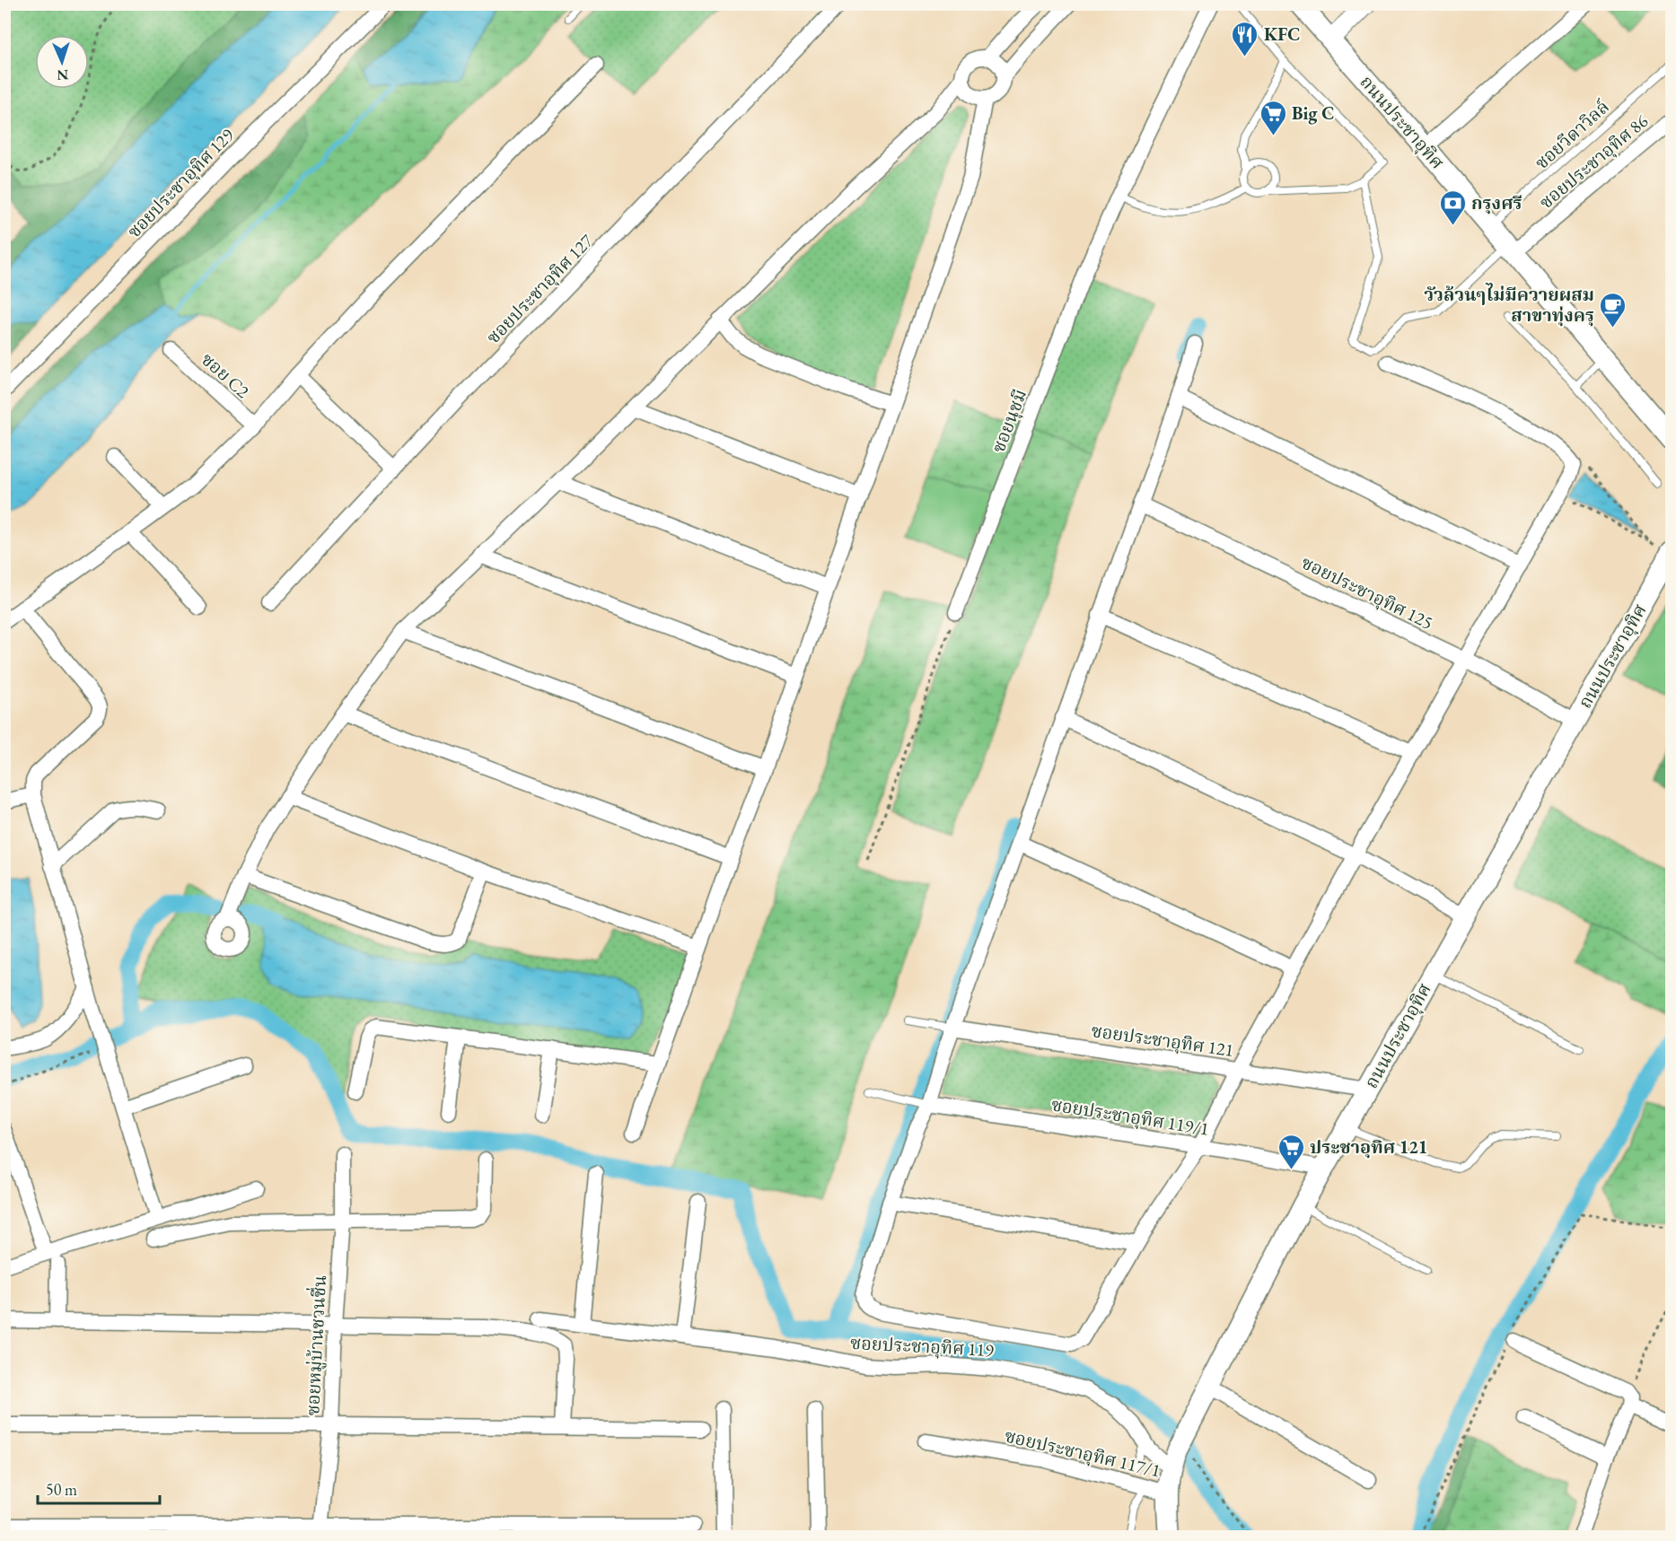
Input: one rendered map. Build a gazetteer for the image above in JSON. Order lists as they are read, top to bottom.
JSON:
{
  "streets": {
    "main road": ["ถนนประชาอุทิศ"],
    "street": [
      "ซอยประชาอุทิศ 86",
      "ซอยประชาอุทิศ 129",
      "ซอยประชาอุทิศ 127",
      "ซอย C2",
      "ซอยนุชมี",
      "ซอยประชาอุทิศ 125",
      "ซอยประชาอุทิศ 121",
      "ซอยประชาอุทิศ 119/1",
      "ซอยหมู่บ้านชวนชื่น",
      "ซอยประชาอุทิศ 119",
      "ซอยประชาอุทิศ 117/1"
    ],
    "lane": ["ซอยวีดาวิลล์"]
  },
  "crossings": [
    ["ถนนประชาอุทิศ", "ซอยวีดาวิลล์"],
    ["ถนนประชาอุทิศ", "ซอยประชาอุทิศ 86"],
    ["ถนนประชาอุทิศ", "ซอยประชาอุทิศ 125"],
    ["ถนนประชาอุทิศ", "ซอยประชาอุทิศ 121"],
    ["ถนนประชาอุทิศ", "ซอยประชาอุทิศ 119/1"],
    ["ถนนประชาอุทิศ", "ซอยประชาอุทิศ 119"],
    ["ถนนประชาอุทิศ", "ซอยประชาอุทิศ 117/1"]
  ],
  "places": {
    "restaurant": ["KFC"],
    "supermarket": ["Big C", "ประชาอุทิศ 121"],
    "bank": ["กรุงศรี"],
    "cafe": ["วัวล้วนๆไม่มีควายผสม สาขาทุ่งครุ"]
  },
  "scale_bar": "50 m",
  "north": "bottom"
}
